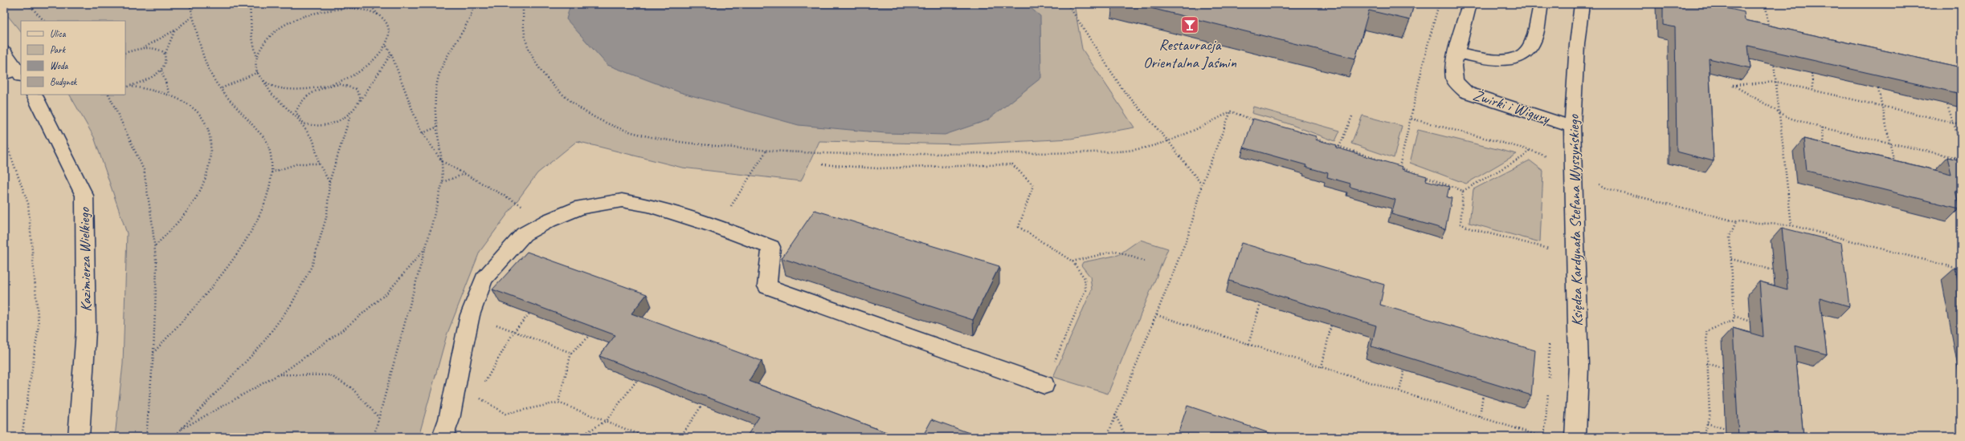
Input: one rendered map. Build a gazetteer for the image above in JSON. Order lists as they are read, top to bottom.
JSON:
{
  "streets": {
    "street": ["Żwirki i Wigury", "Księdza Kardynała Stefana Wyszyńskiego", "Kazimierza Wielkiego"]
  },
  "crossings": [
    ["Żwirki i Wigury", "Księdza Kardynała Stefana Wyszyńskiego"]
  ],
  "places": {
    "bar": ["Restauracja Orientalna Jaśmin"]
  },
  "legend": [
    "Ulica",
    "Park",
    "Woda",
    "Budynek"
  ]
}
